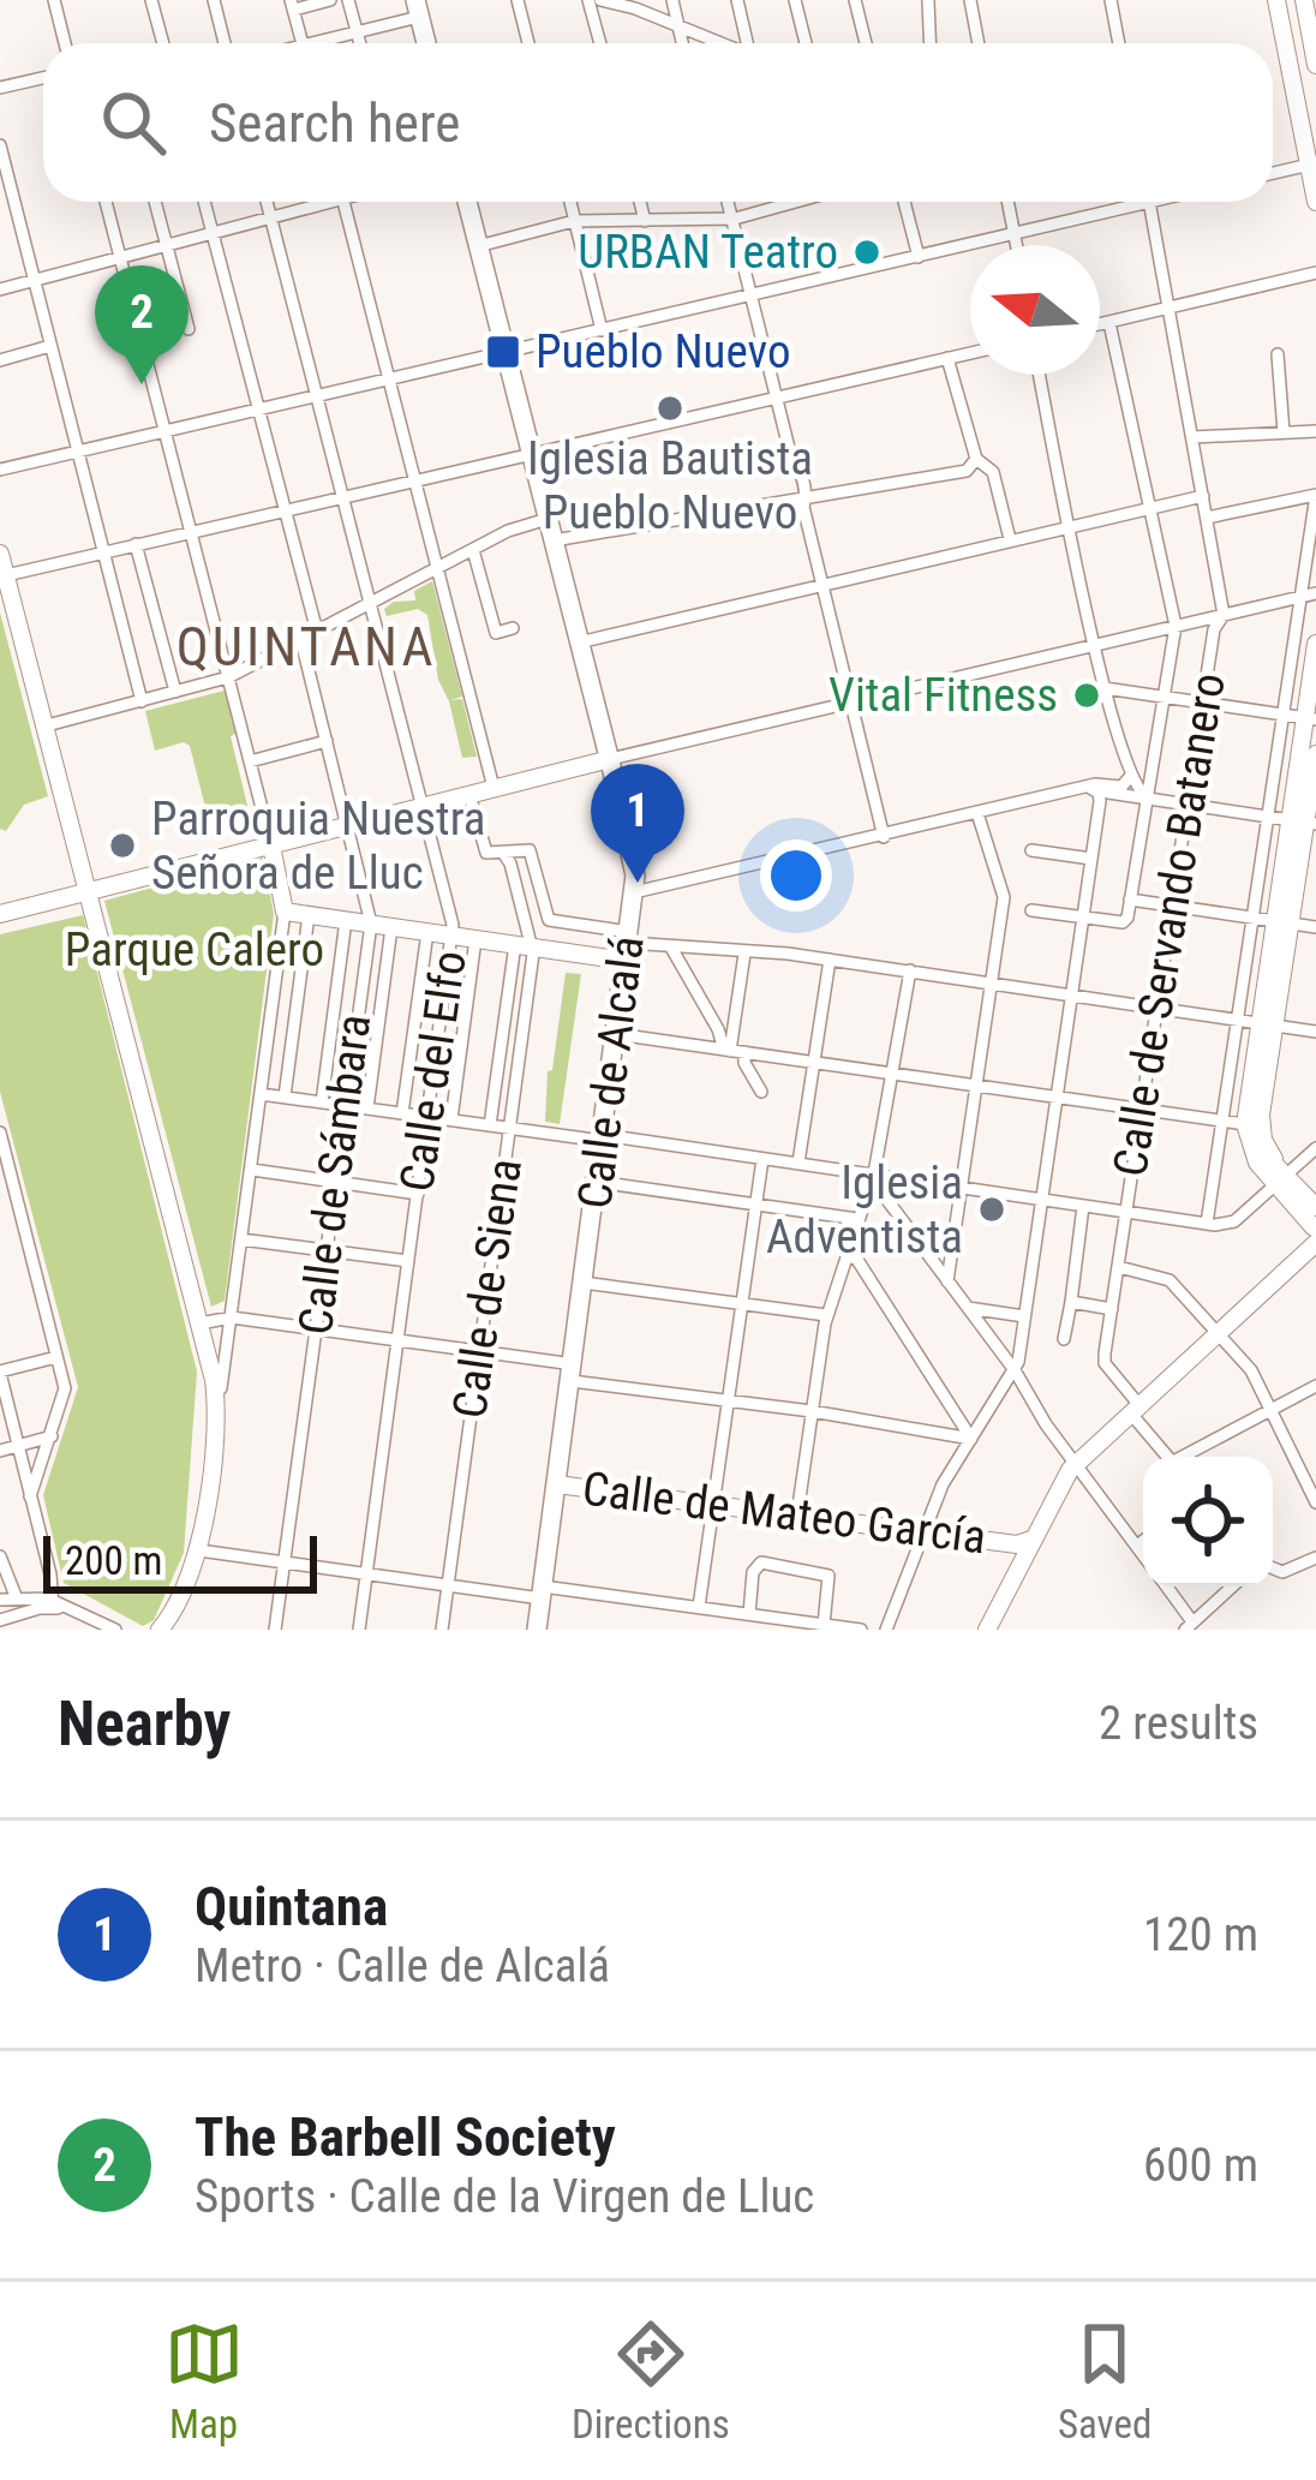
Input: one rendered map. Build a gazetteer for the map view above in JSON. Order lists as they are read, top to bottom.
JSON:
{
  "streets": {
    "main road": ["Calle de Alcalá"],
    "street": [
      "Calle de Servando Batanero",
      "Calle del Elfo",
      "Calle de Sámbara",
      "Calle de Siena",
      "Calle de Mateo García"
    ]
  },
  "crossings": [
    ["Calle de Alcalá", "Calle de Mateo García"]
  ],
  "districts": ["QUINTANA"],
  "parks": ["Parque Calero"],
  "places": {
    "other": [
      "URBAN Teatro",
      "Iglesia Bautista Pueblo Nuevo",
      "Vital Fitness",
      "Parroquia Nuestra Señora de Lluc",
      "Iglesia Adventista"
    ],
    "transit": ["Pueblo Nuevo"]
  },
  "scale_bar": "200 m",
  "north": "left",
  "page": {
    "search": "Search here",
    "pins": ["2", "1"],
    "scale": "200 m",
    "heading": ["Nearby", "2 results"],
    "list": [
      {
        "mark": "1",
        "name": "Quintana",
        "note": "Metro · Calle de Alcalá",
        "value": "120 m"
      },
      {
        "mark": "2",
        "name": "The Barbell Society",
        "note": "Sports · Calle de la Virgen de Lluc",
        "value": "600 m"
      }
    ],
    "nav": ["Map", "Directions", "Saved"]
  }
}
